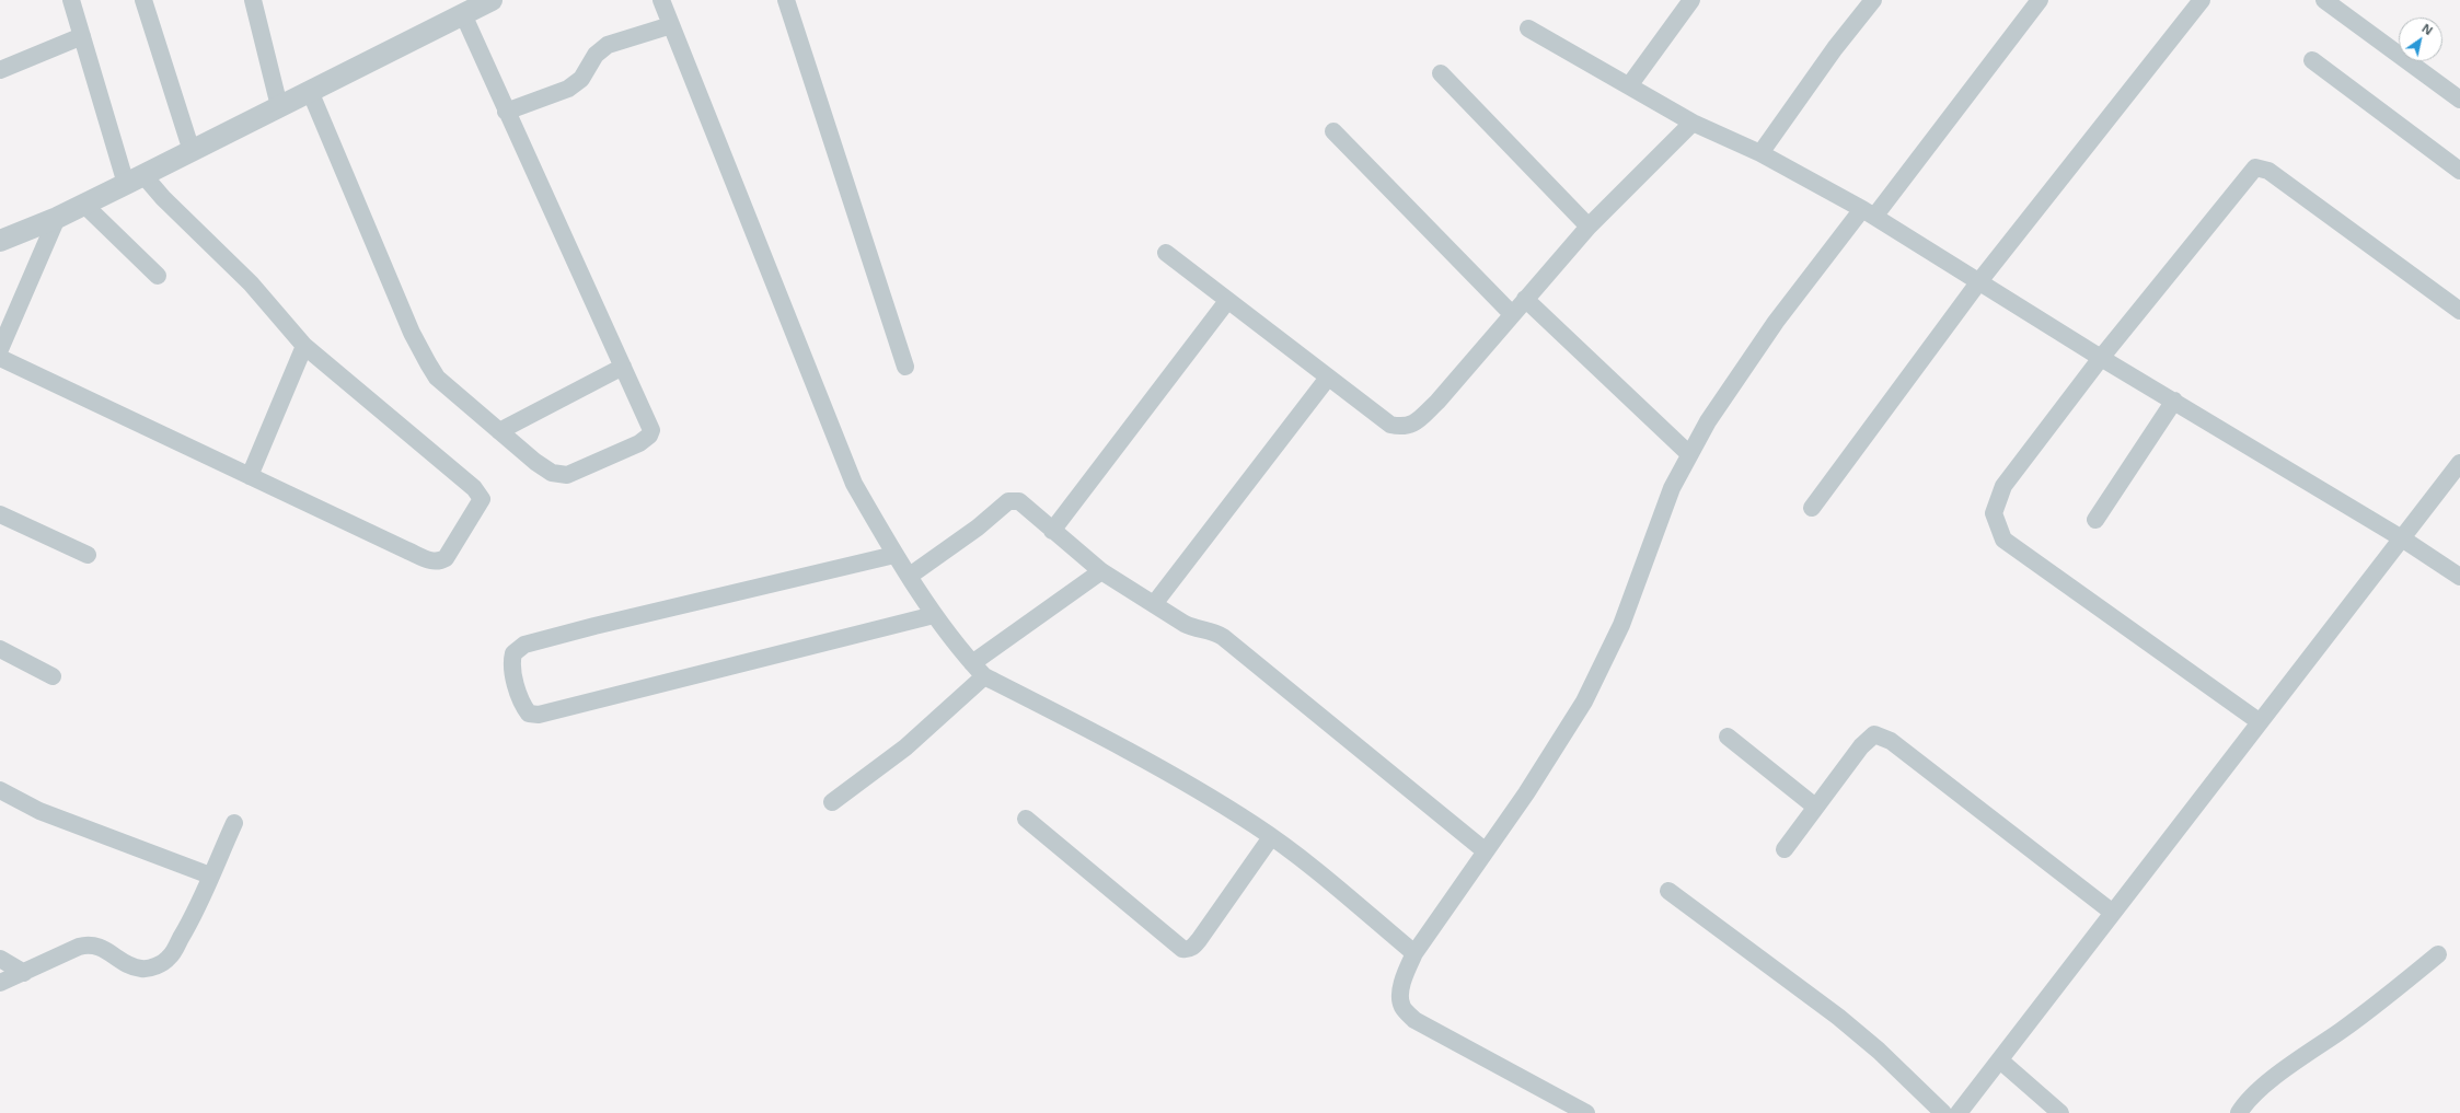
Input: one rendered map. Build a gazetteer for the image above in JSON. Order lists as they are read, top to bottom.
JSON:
{
  "north": "top right"
}
